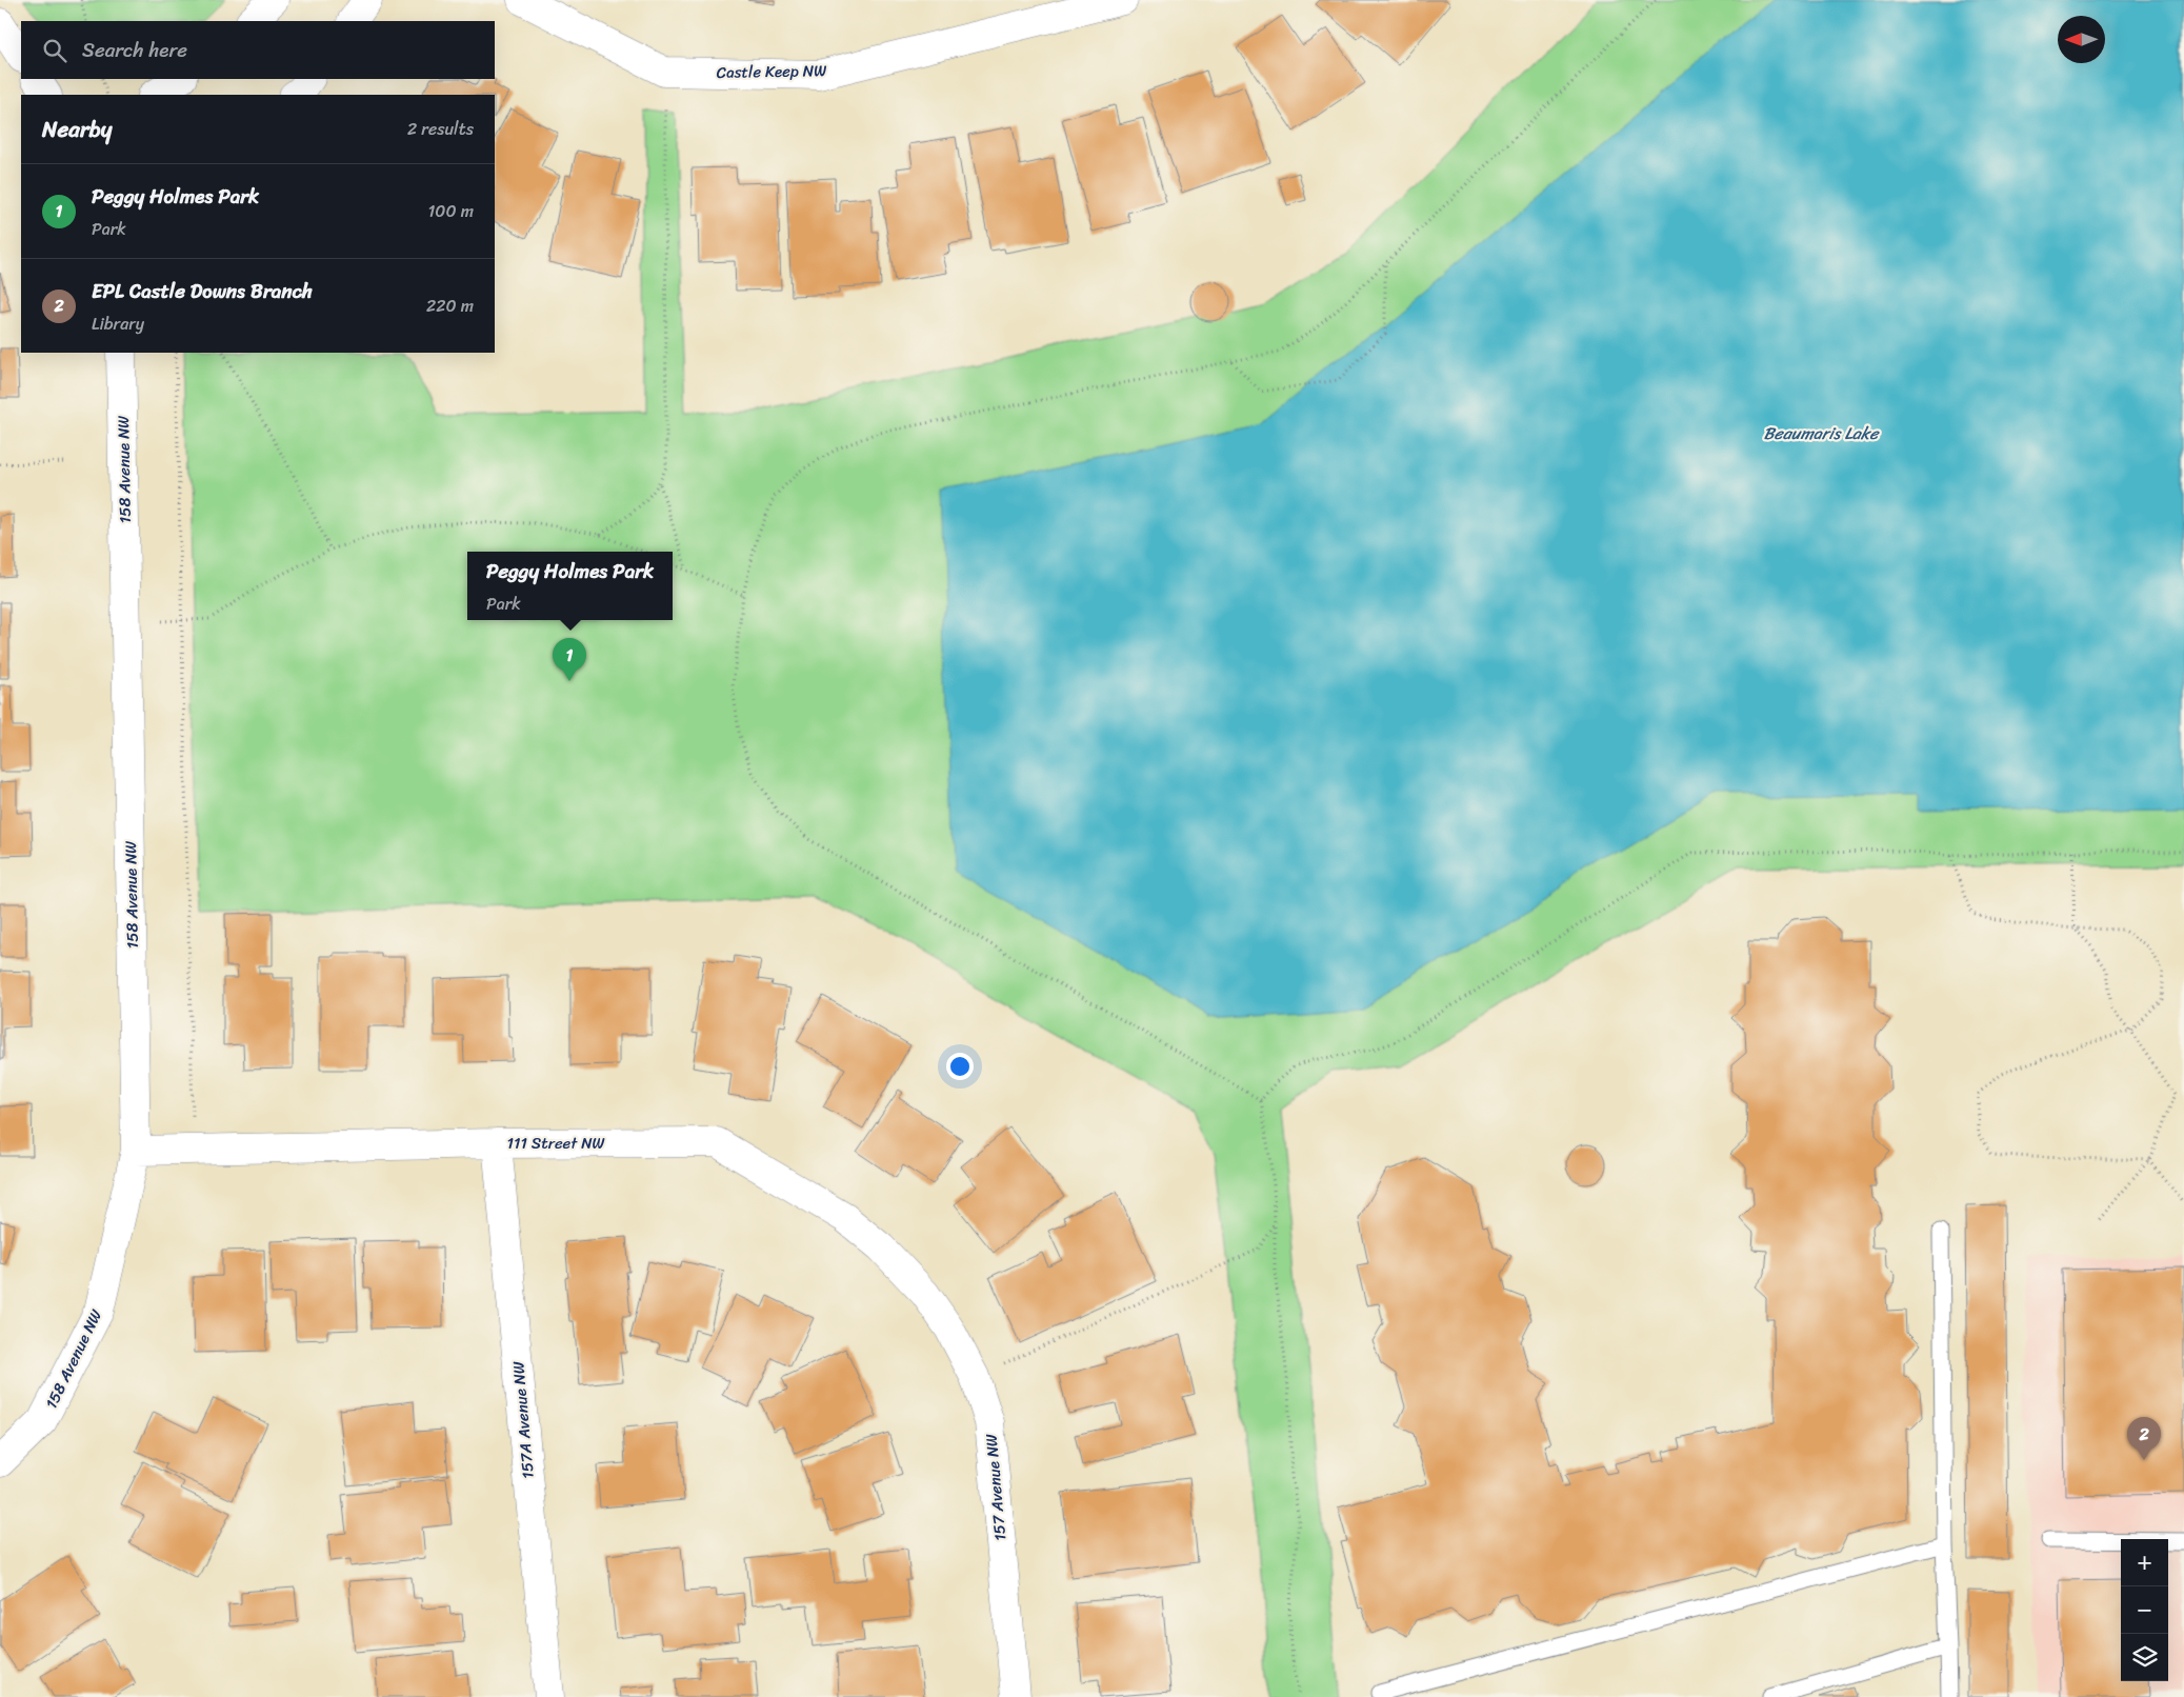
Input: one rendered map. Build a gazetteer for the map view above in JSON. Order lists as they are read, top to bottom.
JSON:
{
  "streets": {
    "street": [
      "Castle Keep NW",
      "158 Avenue NW",
      "111 Street NW",
      "157A Avenue NW",
      "157 Avenue NW"
    ]
  },
  "crossings": [
    ["158 Avenue NW", "111 Street NW"],
    ["111 Street NW", "157A Avenue NW"],
    ["111 Street NW", "157 Avenue NW"]
  ],
  "water": ["Beaumaris Lake"],
  "north": "left",
  "page": {
    "search": "Search here",
    "heading": ["Nearby", "2 results"],
    "list": [
      {
        "mark": "1",
        "name": "Peggy Holmes Park",
        "note": "Park",
        "value": "100 m"
      },
      {
        "mark": "2",
        "name": "EPL Castle Downs Branch",
        "note": "Library",
        "value": "220 m"
      }
    ],
    "popup": ["Peggy Holmes Park", "Park"],
    "pins": ["1", "2"],
    "map_buttons": ["+", "−"]
  }
}
